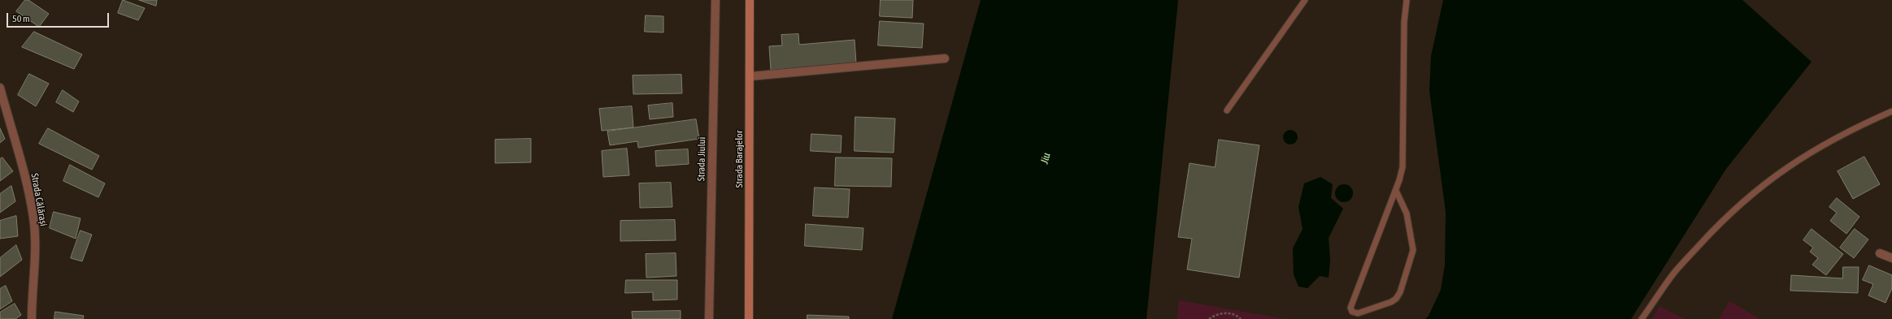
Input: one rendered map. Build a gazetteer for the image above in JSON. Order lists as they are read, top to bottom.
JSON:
{
  "streets": {
    "main road": ["Strada Barajelor"],
    "street": ["Strada Jiului", "Strada Călărași"]
  },
  "water": ["Jiu"],
  "scale_bar": "50 m"
}
